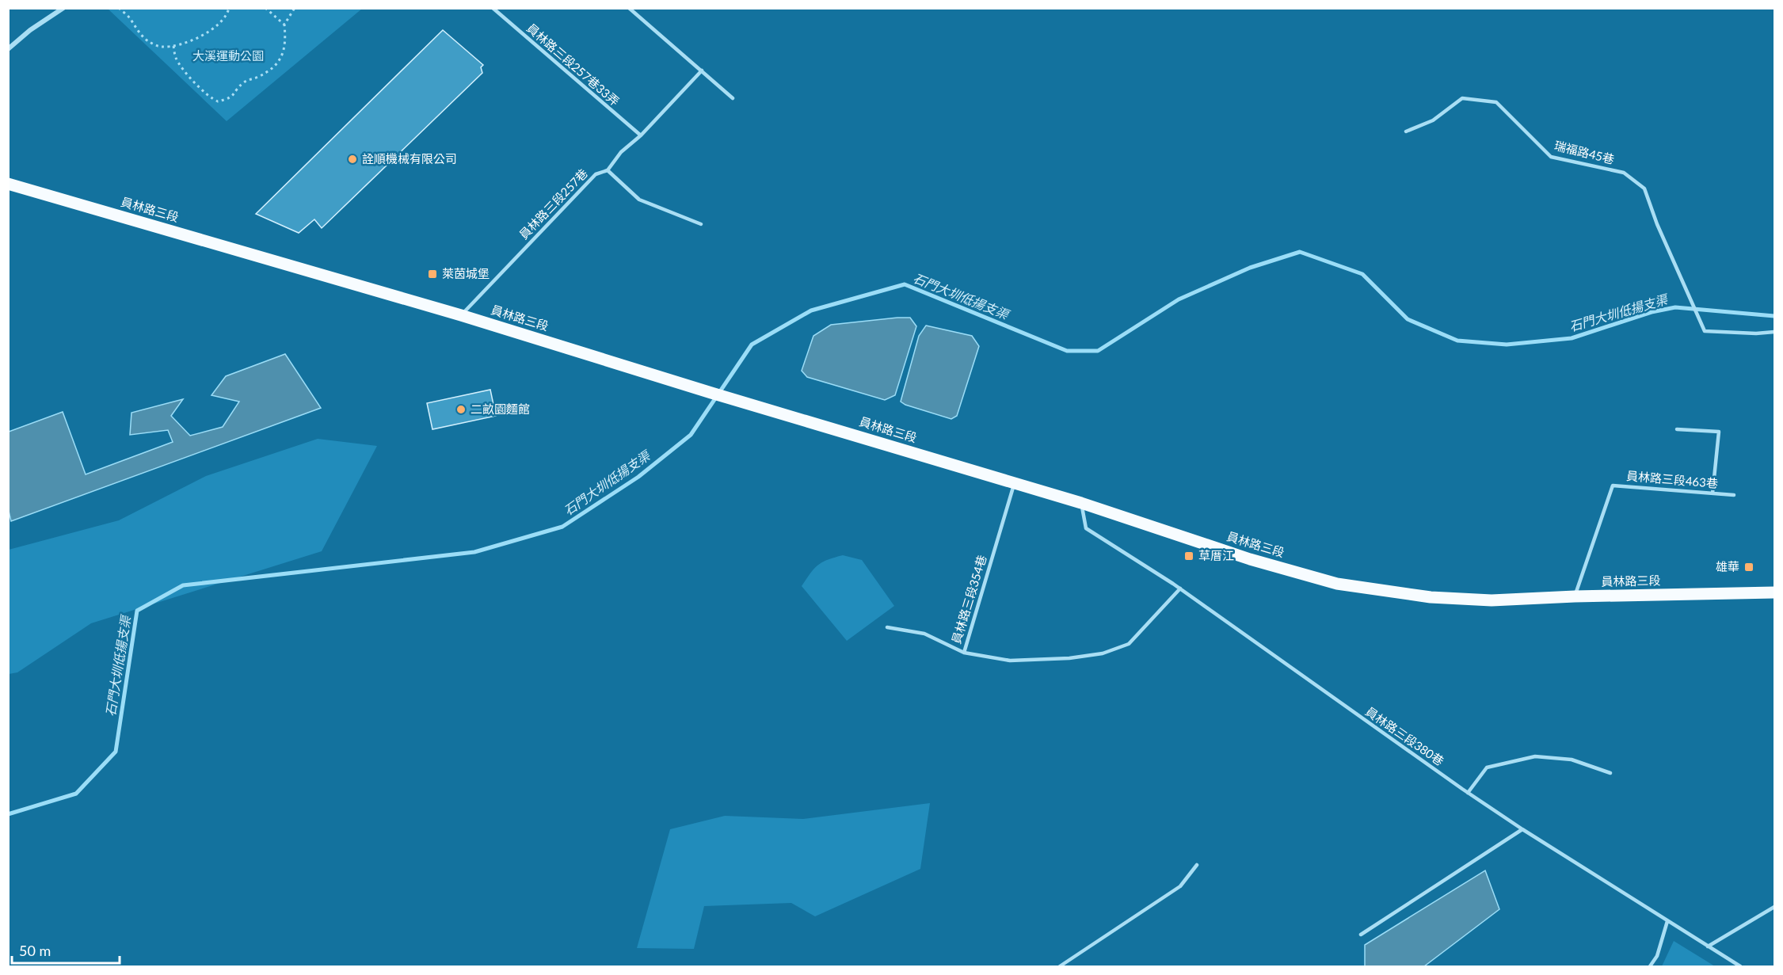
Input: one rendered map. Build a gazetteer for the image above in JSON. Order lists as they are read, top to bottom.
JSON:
{
  "streets": {
    "main road": ["員林路三段"],
    "lane": [
      "員林路三段257巷33弄",
      "瑞福路45巷",
      "員林路三段257巷",
      "員林路三段463巷",
      "員林路三段354巷",
      "員林路三段380巷"
    ]
  },
  "crossings": [
    ["員林路三段257巷33弄", "員林路三段257巷"],
    ["員林路三段257巷", "員林路三段"],
    ["員林路三段", "員林路三段463巷"],
    ["員林路三段", "員林路三段354巷"],
    ["員林路三段", "員林路三段380巷"],
    ["員林路三段354巷", "員林路三段380巷"]
  ],
  "water": ["石門大圳低揚支渠"],
  "parks": ["大溪運動公園"],
  "places": {
    "other": ["詮順機械有限公司", "二畝園麵館"],
    "transit": ["萊茵城堡", "草厝江", "雄華"]
  },
  "scale_bar": "50 m"
}
